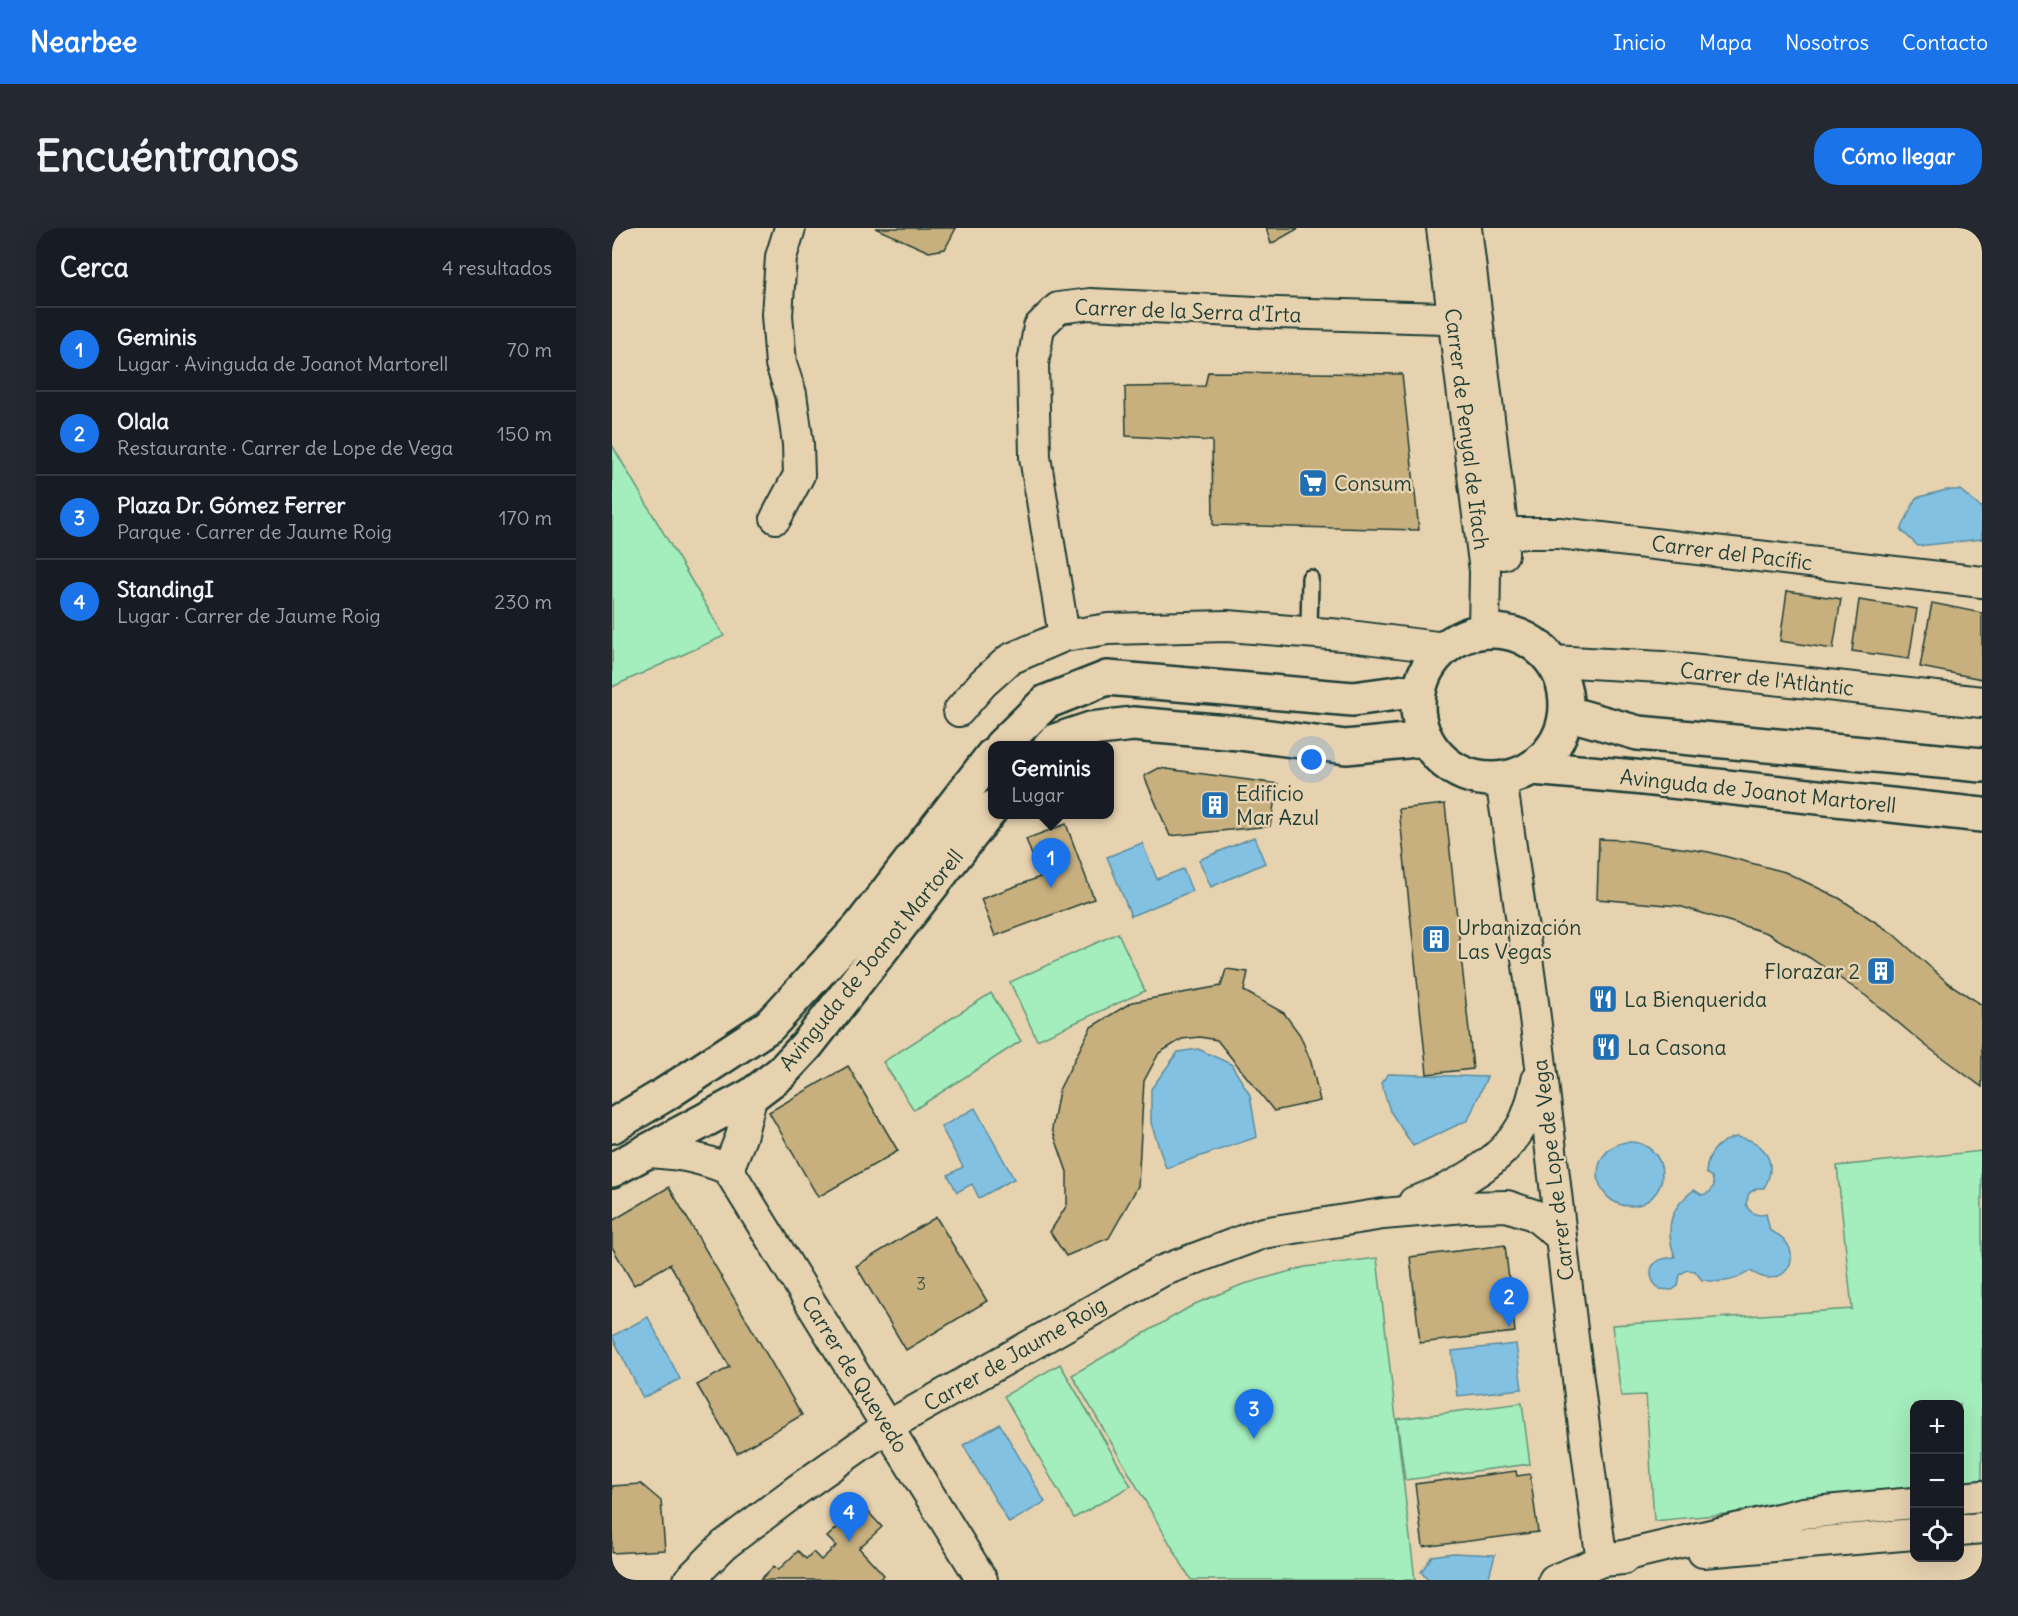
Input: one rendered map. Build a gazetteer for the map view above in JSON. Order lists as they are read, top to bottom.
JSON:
{
  "streets": {
    "street": [
      "Carrer de la Serra d'Irta",
      "Carrer de Penyal de Ifach",
      "Carrer del Pacífic",
      "Carrer de l'Atlàntic",
      "Avinguda de Joanot Martorell",
      "Carrer de Lope de Vega",
      "Carrer de Jaume Roig",
      "Carrer de Quevedo"
    ]
  },
  "crossings": [
    ["Carrer de la Serra d'Irta", "Carrer de Penyal de Ifach"],
    ["Carrer de Penyal de Ifach", "Carrer del Pacífic"],
    ["Carrer de Penyal de Ifach", "Carrer de l'Atlàntic"],
    ["Carrer de Penyal de Ifach", "Avinguda de Joanot Martorell"],
    ["Carrer de Penyal de Ifach", "Carrer de Lope de Vega"],
    ["Carrer de l'Atlàntic", "Avinguda de Joanot Martorell"],
    ["Carrer de l'Atlàntic", "Carrer de Lope de Vega"],
    ["Avinguda de Joanot Martorell", "Carrer de Lope de Vega"],
    ["Carrer de Lope de Vega", "Carrer de Jaume Roig"],
    ["Carrer de Jaume Roig", "Carrer de Quevedo"]
  ],
  "places": {
    "supermarket": ["Consum"],
    "building": ["Edificio Mar Azul", "Urbanización Las Vegas", "Florazar 2"],
    "restaurant": ["La Bienquerida", "La Casona"]
  },
  "house_numbers": ["3"],
  "page": {
    "header": "Nearbee",
    "nav": [
      "Inicio",
      "Mapa",
      "Nosotros",
      "Contacto"
    ],
    "buttons": "Cómo llegar",
    "title": "Encuéntranos",
    "heading": ["Cerca", "4 resultados"],
    "list": [
      {
        "mark": "1",
        "name": "Geminis",
        "note": "Lugar · Avinguda de Joanot Martorell",
        "value": "70 m"
      },
      {
        "mark": "2",
        "name": "Olala",
        "note": "Restaurante · Carrer de Lope de Vega",
        "value": "150 m"
      },
      {
        "mark": "3",
        "name": "Plaza Dr. Gómez Ferrer",
        "note": "Parque · Carrer de Jaume Roig",
        "value": "170 m"
      },
      {
        "mark": "4",
        "name": "StandingI",
        "note": "Lugar · Carrer de Jaume Roig",
        "value": "230 m"
      }
    ],
    "popup": ["Geminis", "Lugar"],
    "pins": [
      "1",
      "2",
      "3",
      "4"
    ],
    "map_buttons": ["+", "−"]
  }
}
